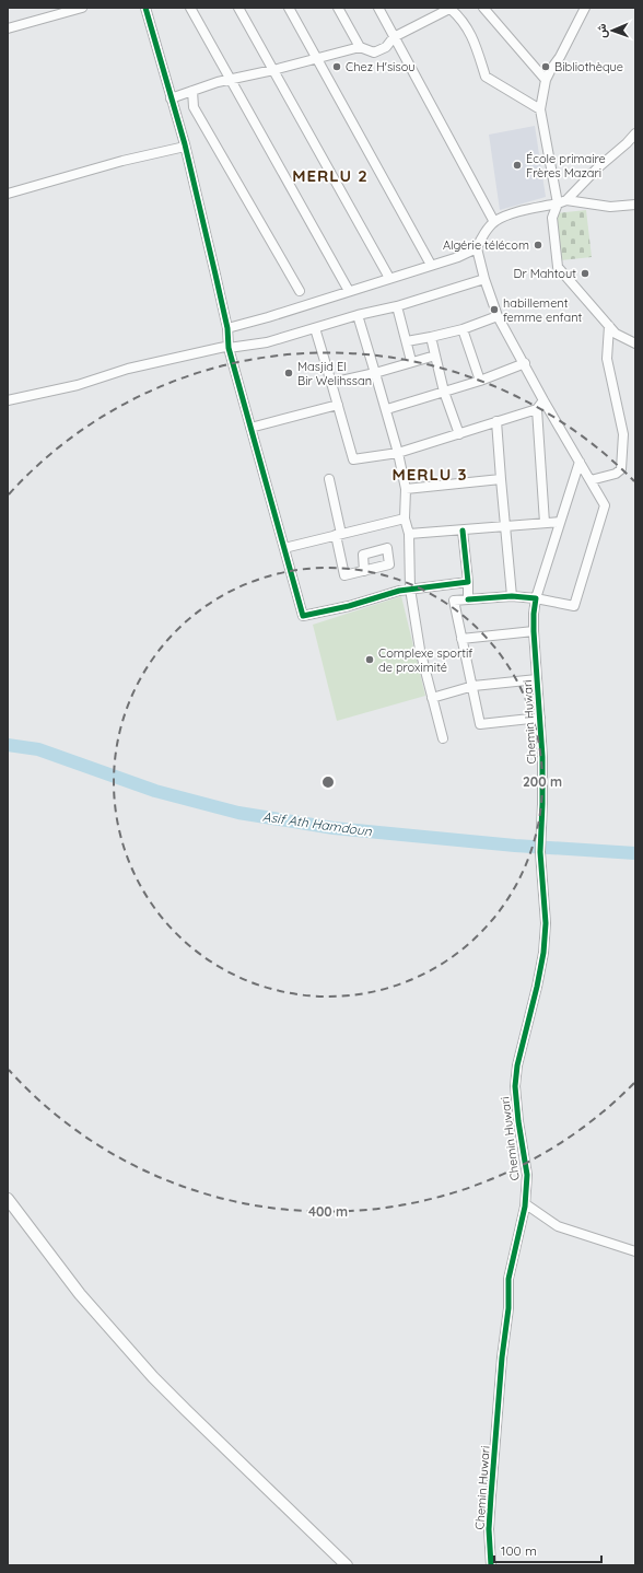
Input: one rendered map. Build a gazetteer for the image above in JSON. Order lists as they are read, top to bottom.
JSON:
{
  "streets": {
    "street": ["Chemin Huwari"]
  },
  "districts": ["MERLU 2", "MERLU 3"],
  "water": ["Asif Ath Hamdoun"],
  "places": [
    "Chez H'sisou",
    "Bibliothèque",
    "École primaire Frères Mazari",
    "Algérie télécom",
    "Dr Mahtout",
    "habillement femme enfant",
    "Masjid El Bir Welihssan",
    "Complexe sportif de proximité"
  ],
  "scale_bar": "100 m",
  "north": "left",
  "rings": ["200 m", "400 m"]
}
